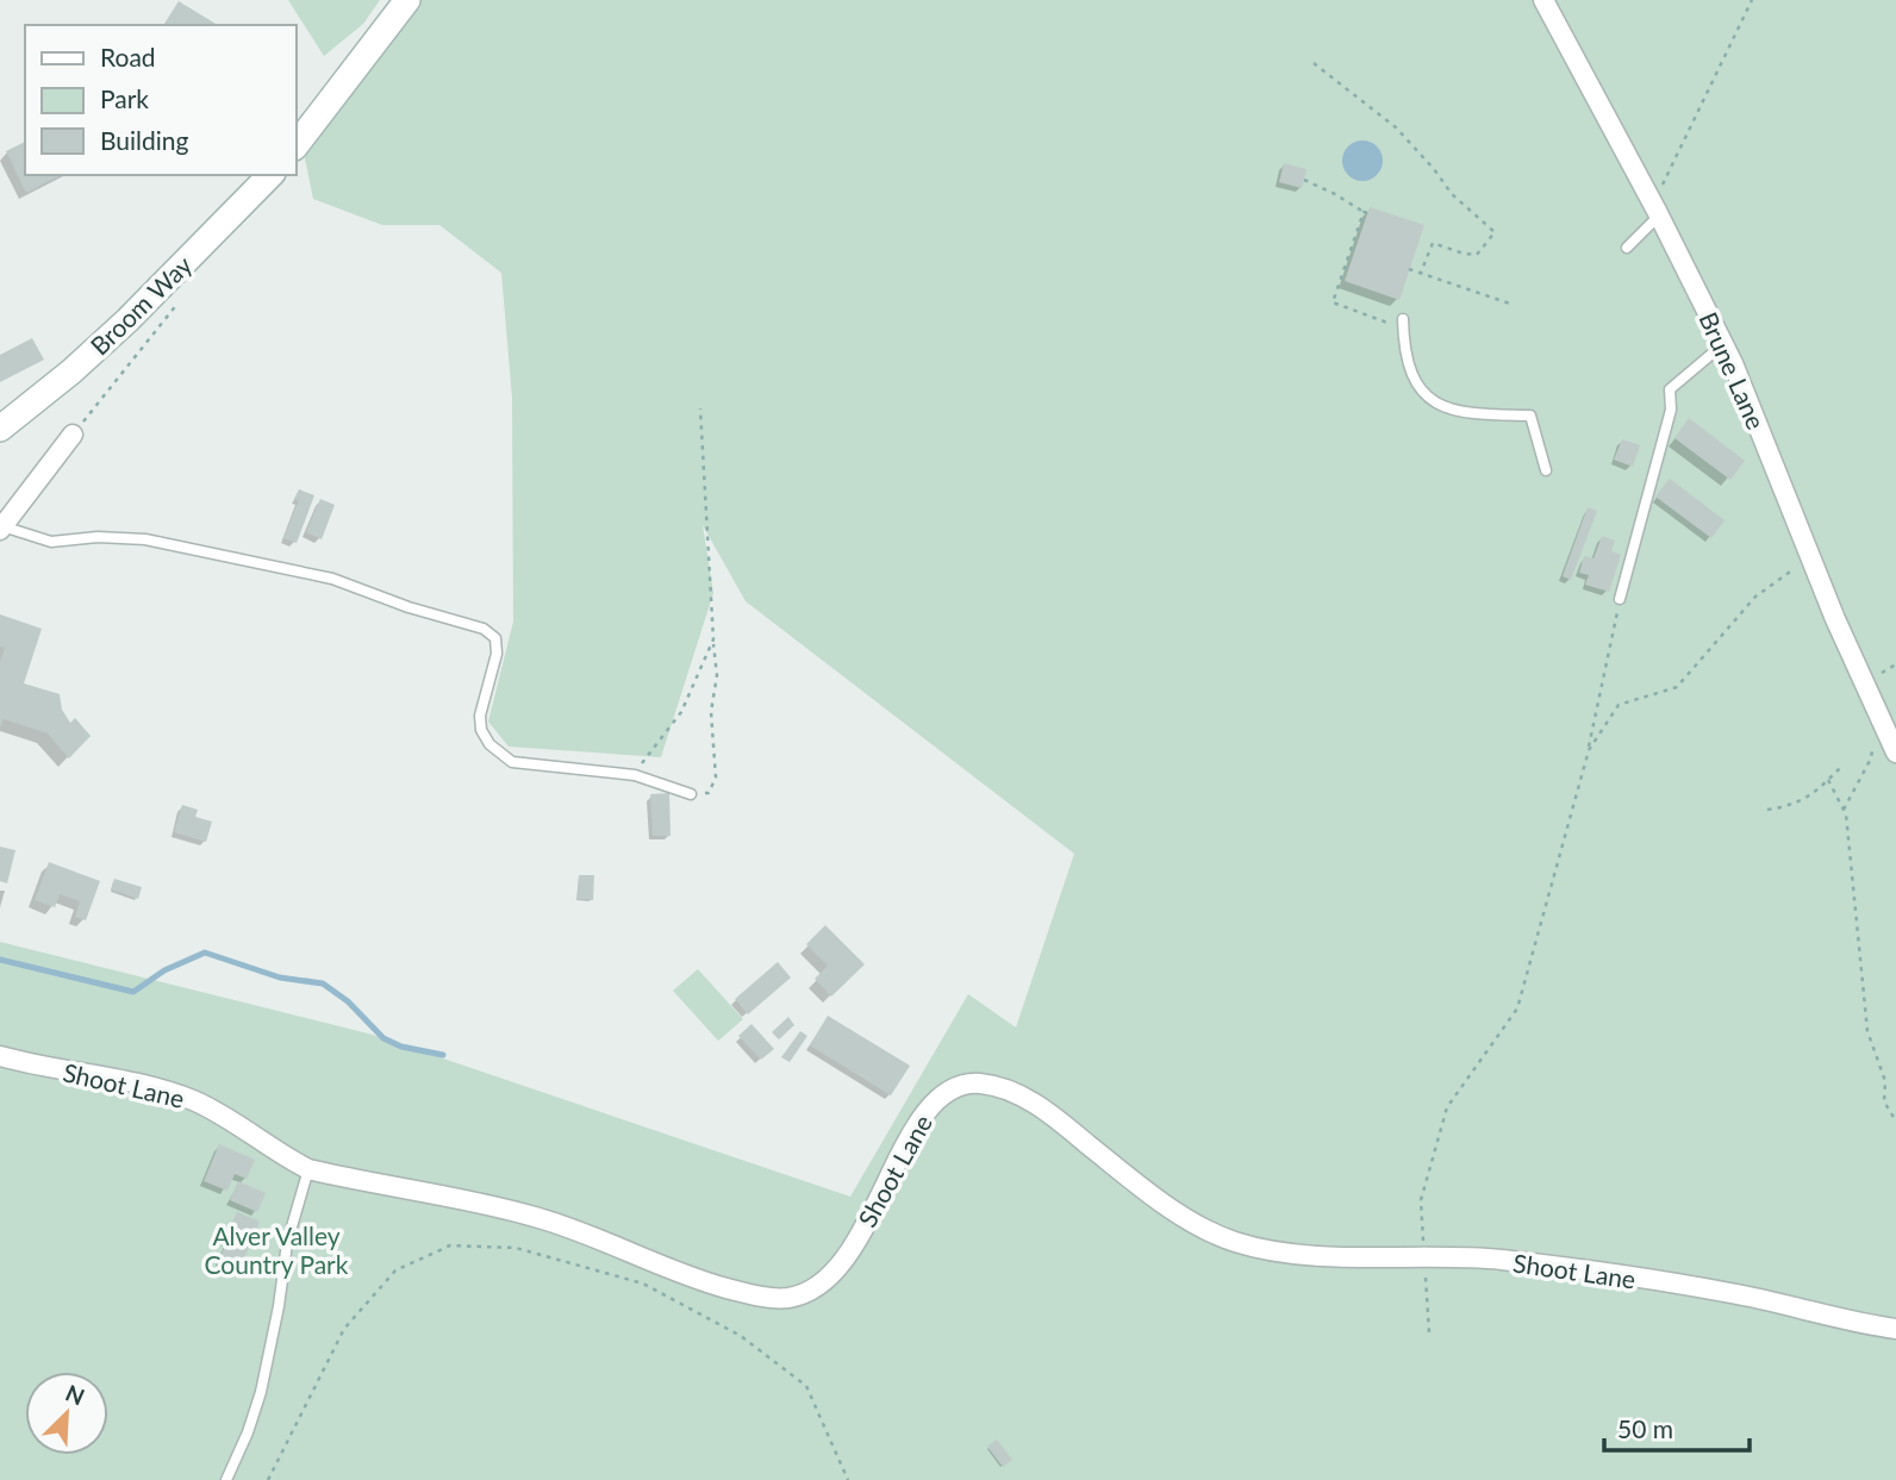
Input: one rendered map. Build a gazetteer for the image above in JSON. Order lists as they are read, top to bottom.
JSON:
{
  "streets": {
    "main road": ["Broom Way"],
    "street": ["Brune Lane", "Shoot Lane"]
  },
  "parks": ["Alver Valley Country Park"],
  "legend": ["Road", "Park", "Building"],
  "scale_bar": "50 m",
  "north": "top right"
}
